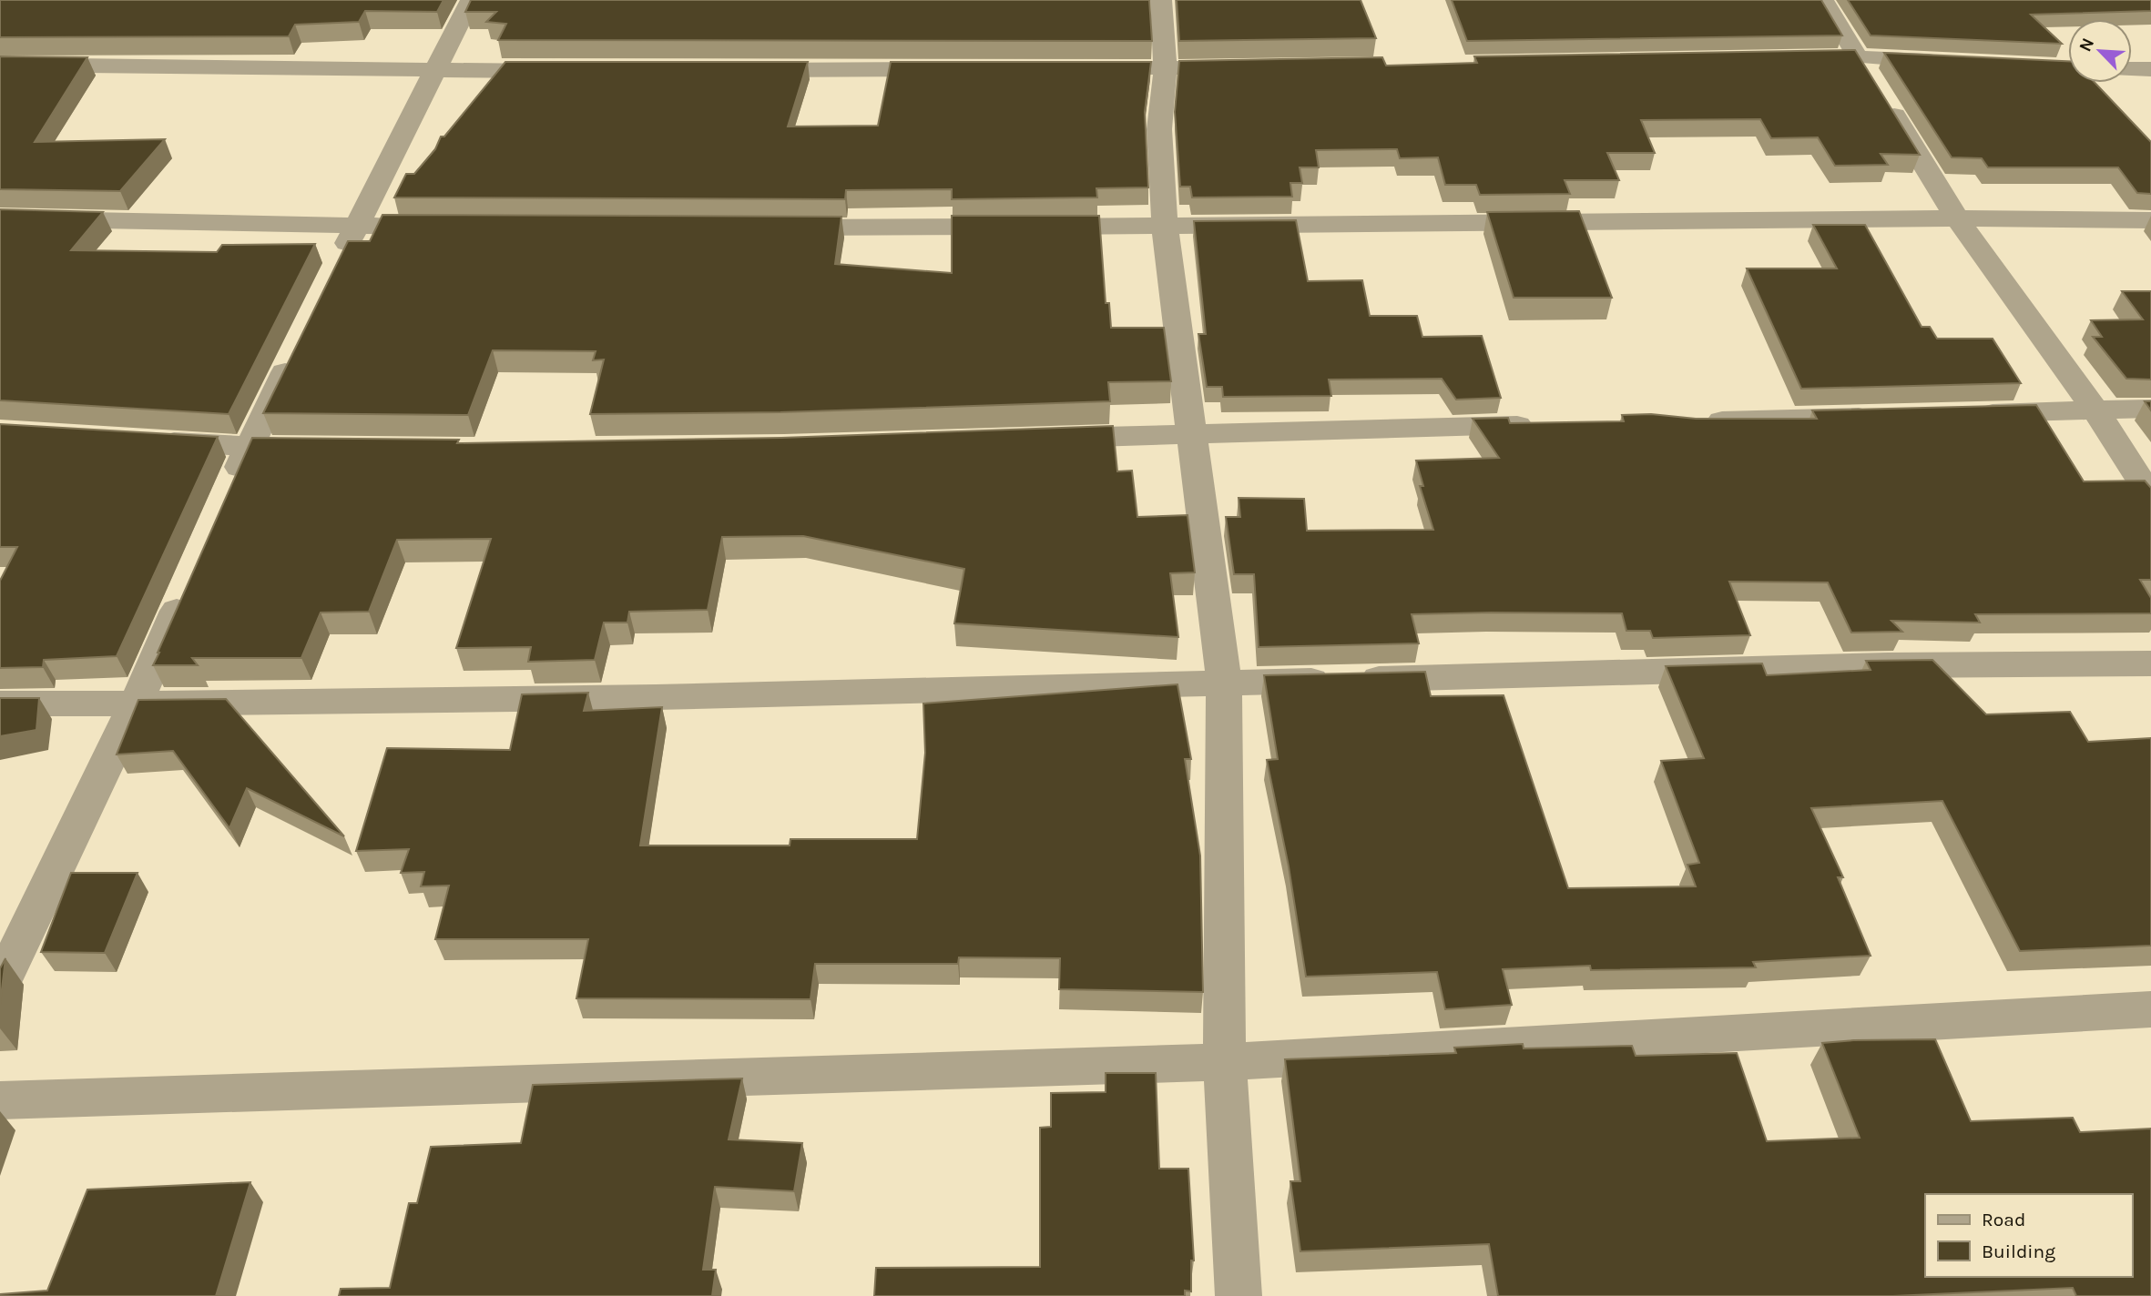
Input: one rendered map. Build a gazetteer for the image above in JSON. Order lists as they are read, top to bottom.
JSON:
{
  "legend": ["Road", "Building"],
  "north": "top left"
}
